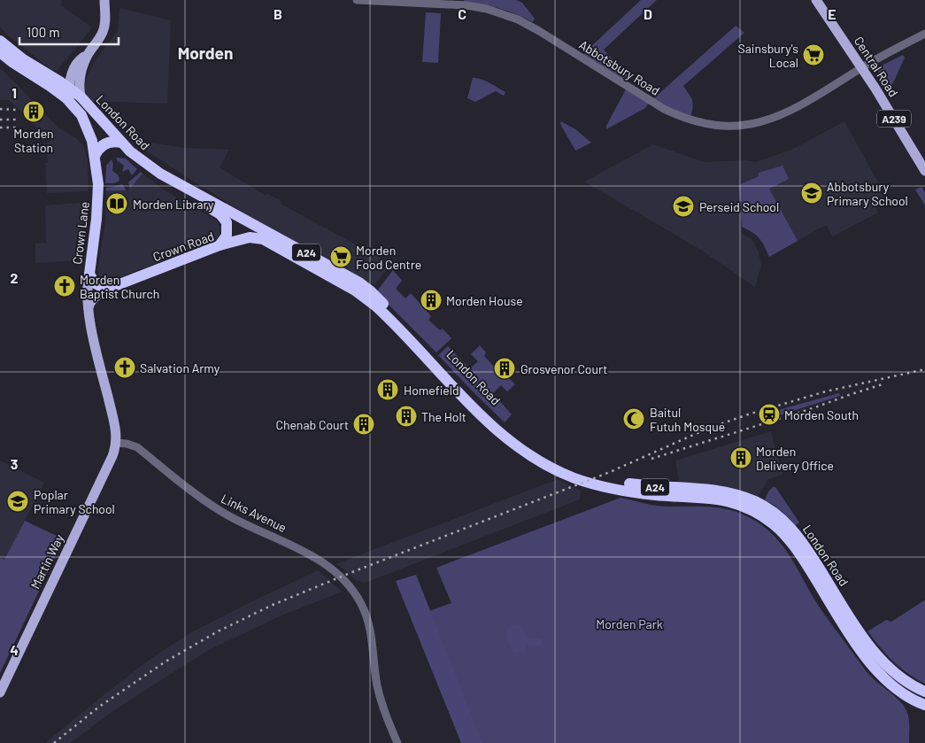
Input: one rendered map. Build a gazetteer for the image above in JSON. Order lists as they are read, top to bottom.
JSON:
{
  "streets": {
    "highway": [
      "London Road",
      "Crown Lane",
      "Crown Road",
      "A24"
    ],
    "main road": ["Central Road", "A239", "Martin Way"],
    "street": ["Abbotsbury Road", "Links Avenue"]
  },
  "crossings": [
    ["Central Road", "Abbotsbury Road"],
    ["London Road", "Crown Lane"],
    ["London Road", "Crown Road"],
    ["London Road", "A24"],
    ["Crown Lane", "Crown Road"],
    ["Crown Lane", "Links Avenue"],
    ["Crown Lane", "Martin Way"],
    ["Crown Road", "A24"],
    ["Links Avenue", "Martin Way"]
  ],
  "districts": ["Morden"],
  "parks": ["Morden Park"],
  "places": {
    "supermarket": ["Sainsbury's Local", "Morden Food Centre"],
    "building": [
      "Morden Station",
      "Morden House",
      "Grosvenor Court",
      "Homefield",
      "The Holt",
      "Chenab Court",
      "Morden Delivery Office"
    ],
    "school or university": ["Abbotsbury Primary School", "Perseid School", "Poplar Primary School"],
    "library": ["Morden Library"],
    "church": ["Morden Baptist Church", "Salvation Army"],
    "station": ["Morden South"],
    "mosque": ["Baitul Futuh Mosque"]
  },
  "scale_bar": "100 m",
  "grid": {
    "columns": [
      "B",
      "C",
      "D",
      "E"
    ],
    "rows": [
      "1",
      "2",
      "3",
      "4"
    ]
  }
}
